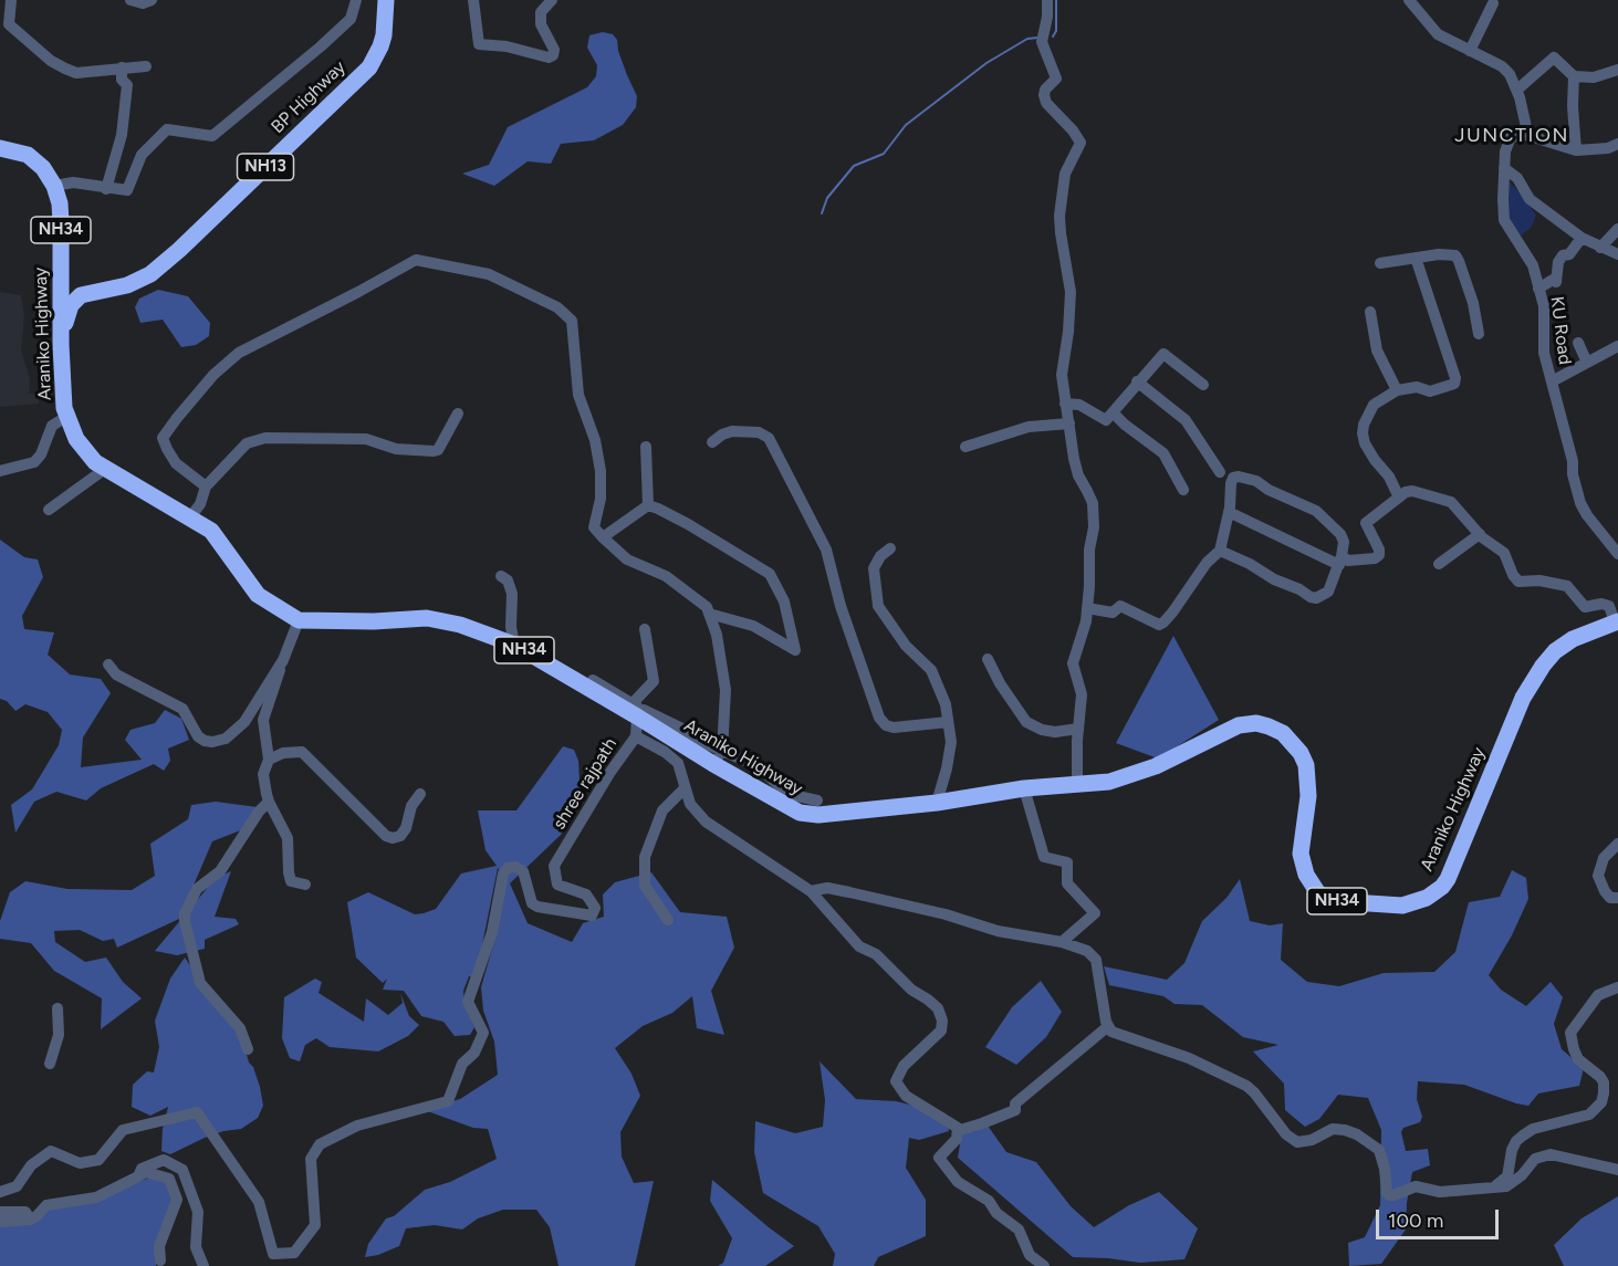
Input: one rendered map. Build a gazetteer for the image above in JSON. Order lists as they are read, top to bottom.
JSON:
{
  "streets": {
    "highway": [
      "BP Highway",
      "NH13",
      "NH34",
      "Araniko Highway"
    ],
    "street": ["KU Road", "shree rajpath"]
  },
  "crossings": [
    ["BP Highway", "Araniko Highway"],
    ["Araniko Highway", "shree rajpath"]
  ],
  "districts": ["JUNCTION"],
  "scale_bar": "100 m"
}
